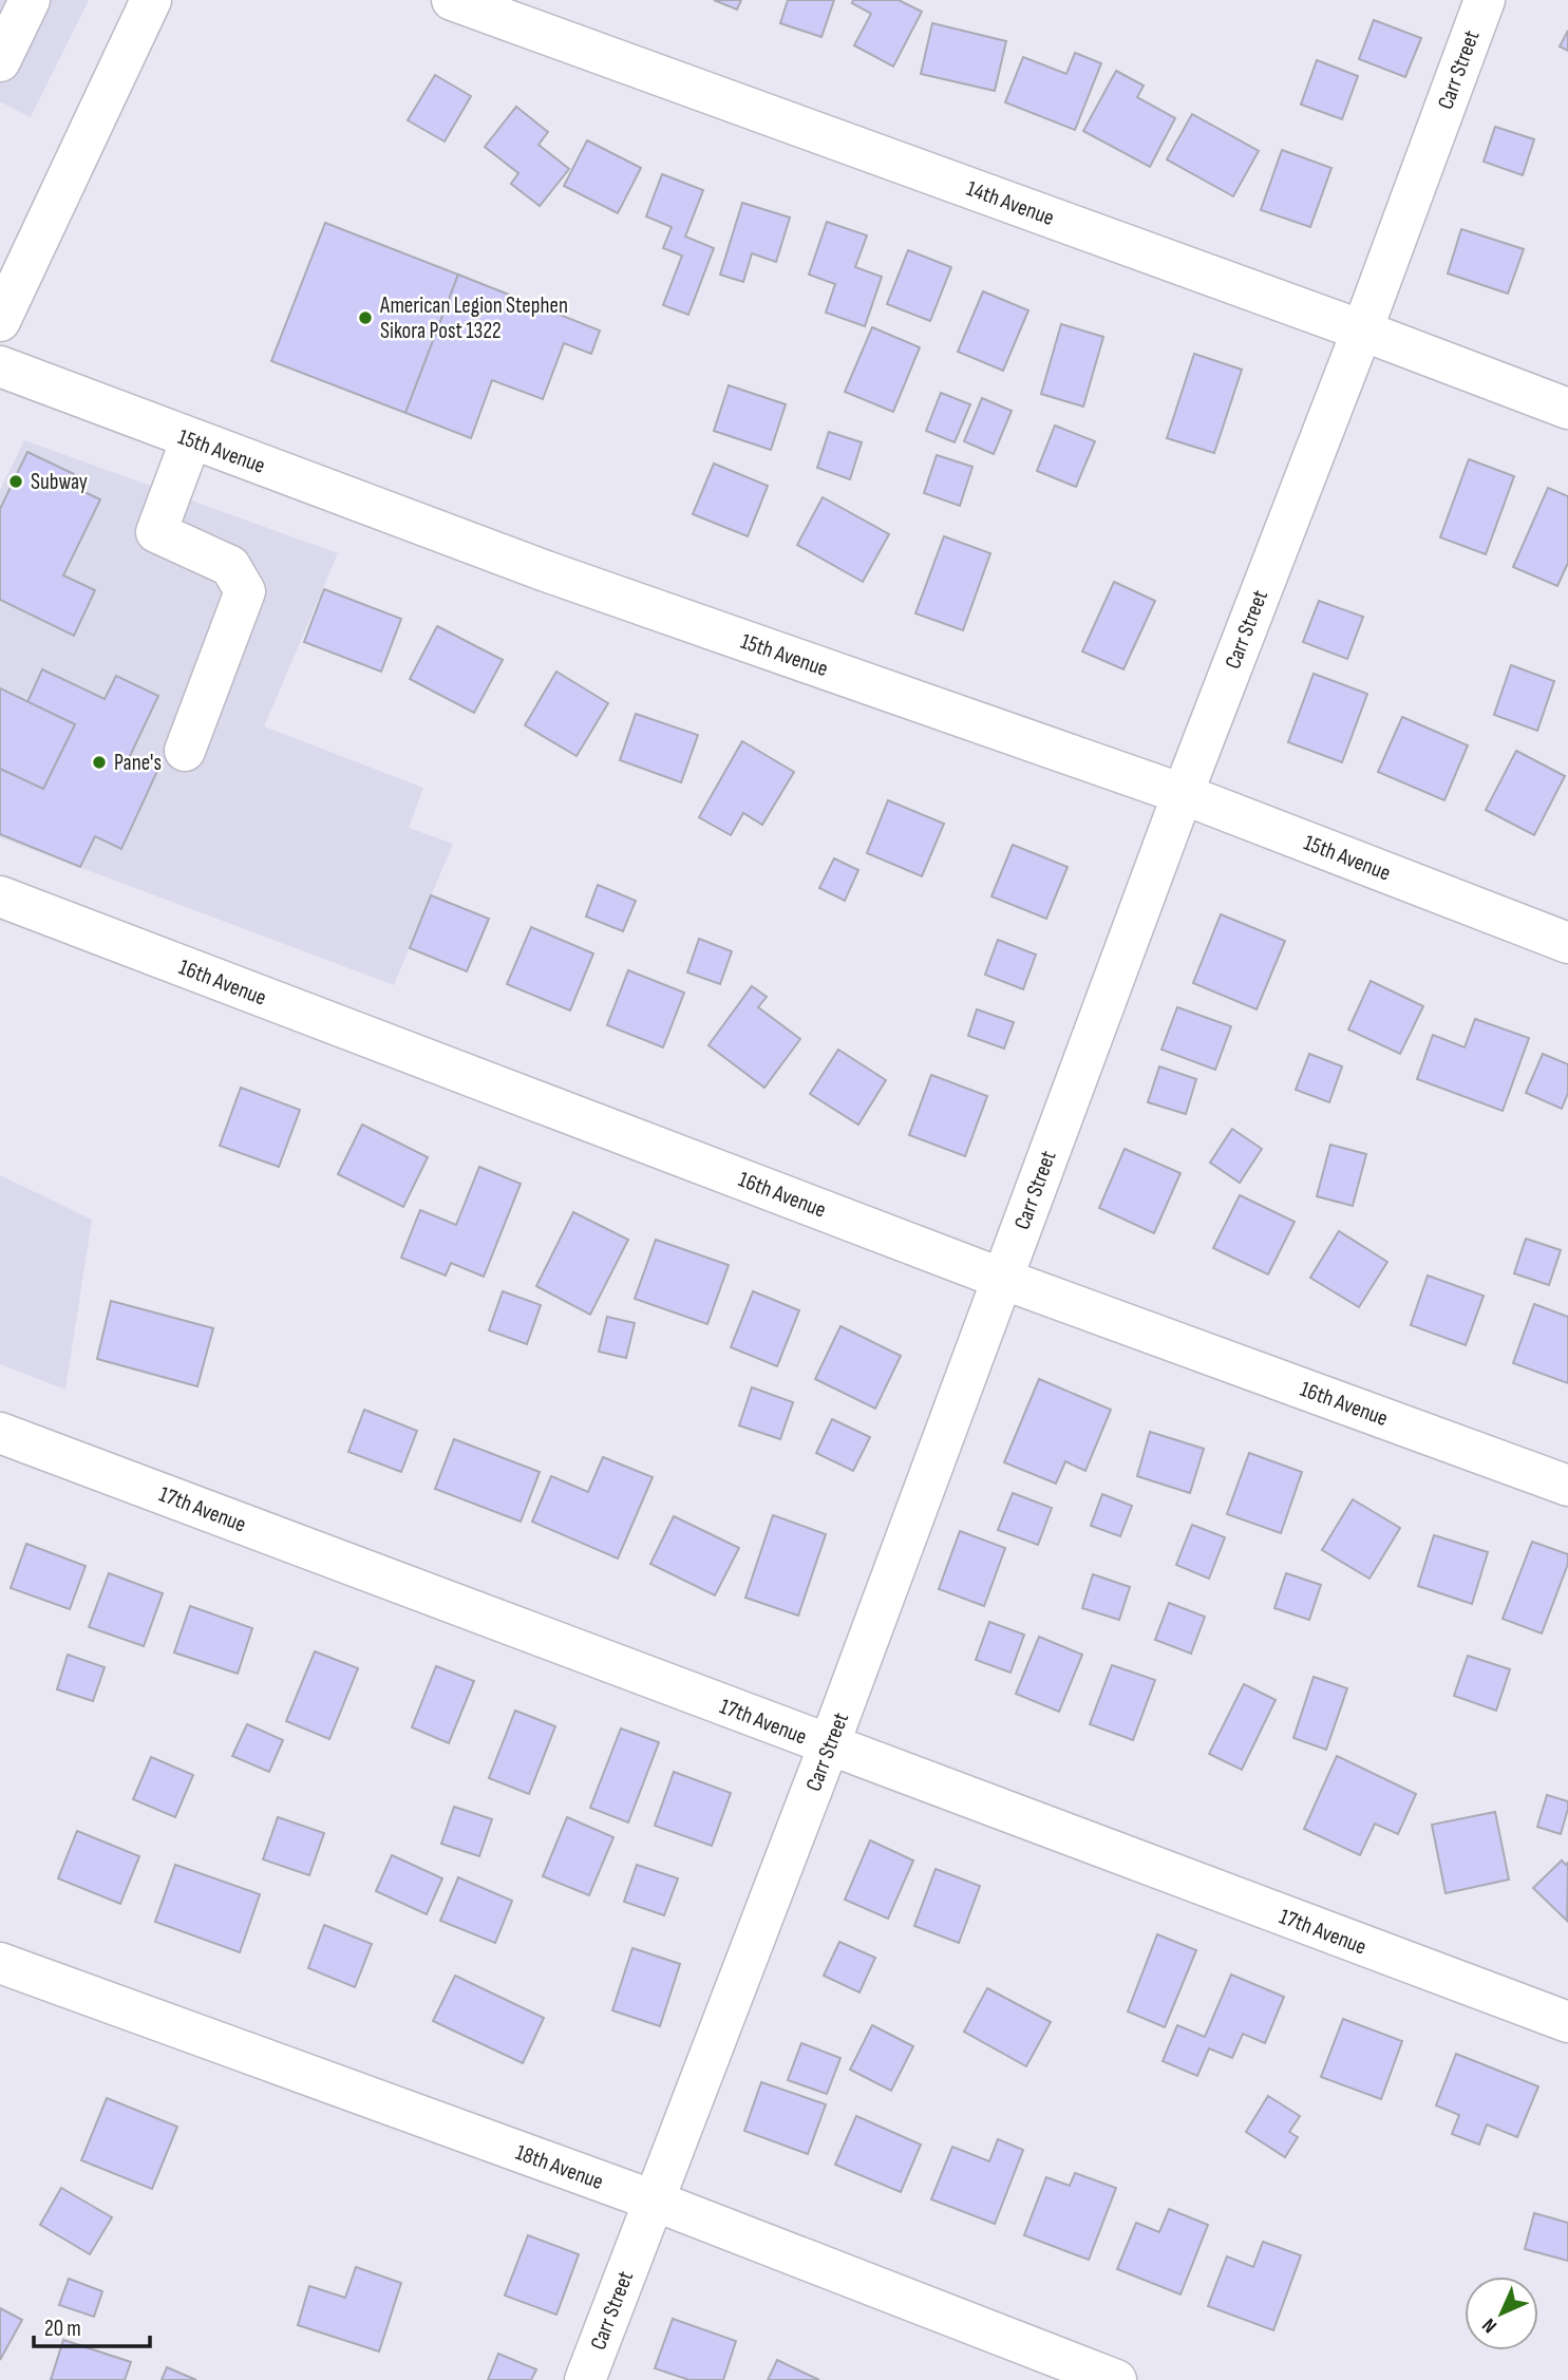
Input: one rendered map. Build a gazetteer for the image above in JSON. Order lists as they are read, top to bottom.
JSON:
{
  "streets": {
    "street": [
      "Carr Street",
      "14th Avenue",
      "15th Avenue",
      "16th Avenue",
      "17th Avenue",
      "18th Avenue"
    ]
  },
  "crossings": [
    ["Carr Street", "14th Avenue"],
    ["Carr Street", "15th Avenue"],
    ["Carr Street", "16th Avenue"],
    ["Carr Street", "17th Avenue"],
    ["Carr Street", "18th Avenue"]
  ],
  "places": ["American Legion Stephen Sikora Post 1322", "Subway", "Pane's"],
  "scale_bar": "20 m",
  "north": "bottom left"
}
